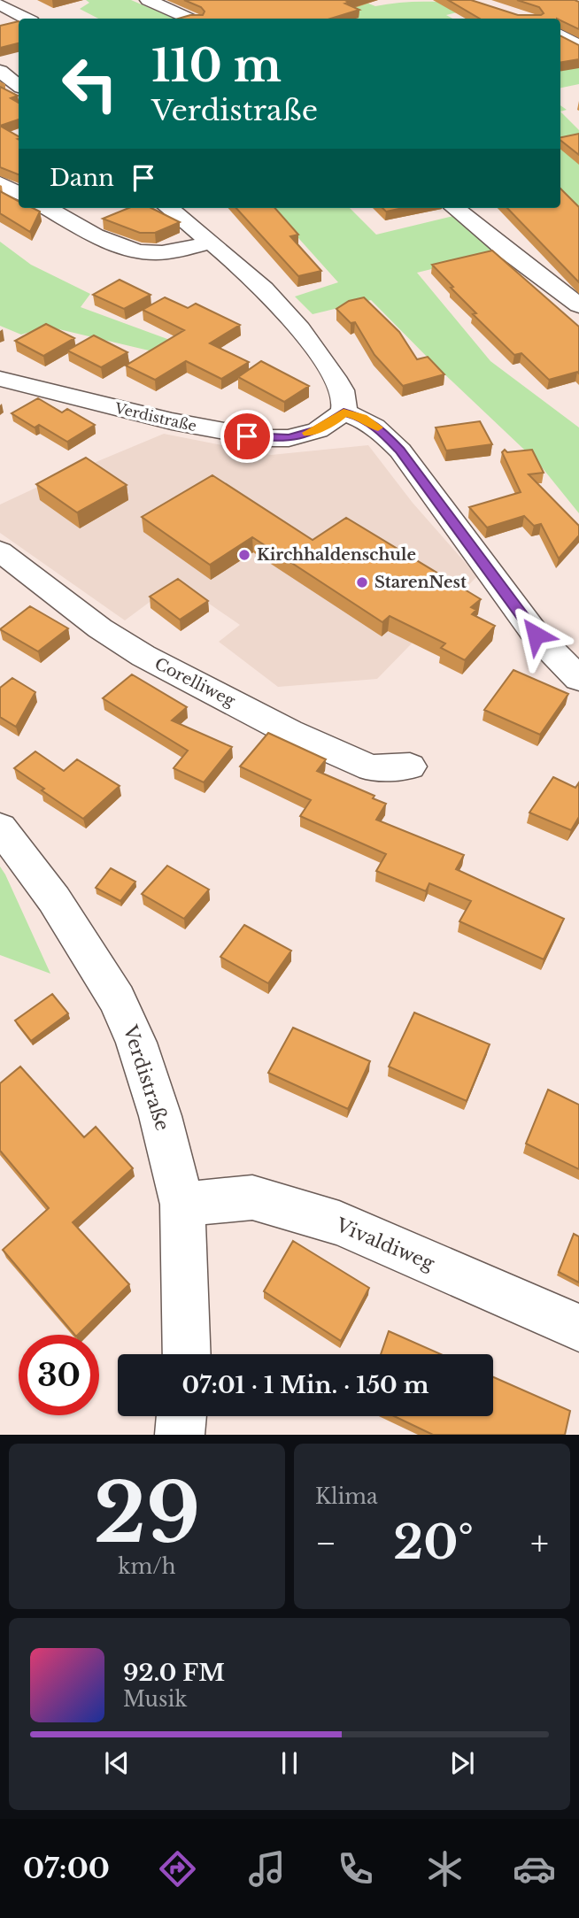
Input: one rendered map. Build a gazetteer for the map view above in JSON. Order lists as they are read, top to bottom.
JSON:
{
  "streets": {
    "street": ["Verdistraße", "Corelliweg", "Vivaldiweg"]
  },
  "crossings": [
    ["Verdistraße", "Vivaldiweg"]
  ],
  "places": ["Kirchhaldenschule", "StarenNest"],
  "page": {
    "turn": ["110 m", "Verdistraße"],
    "then": "Dann",
    "limit": "30",
    "trip": "07:01 · 1 Min. · 150 m",
    "tile": [
      ["29", "km/h"],
      "Klima"
    ],
    "heat": ["−", "20°", "+"],
    "song": ["92.0 FM", "Musik"],
    "tabs": "07:00"
  }
}
